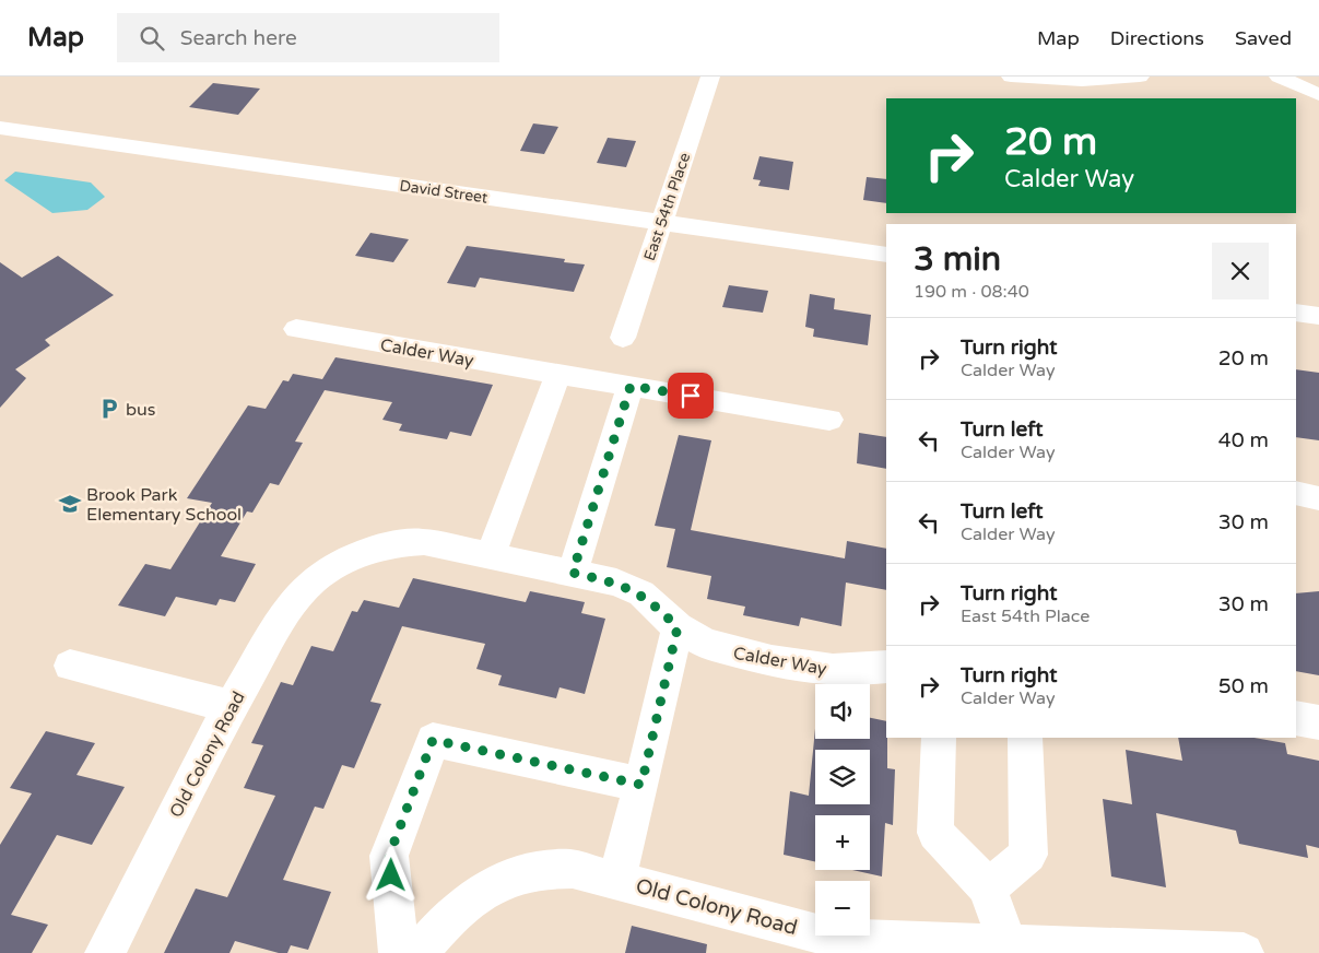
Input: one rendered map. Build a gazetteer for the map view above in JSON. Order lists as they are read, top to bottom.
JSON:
{
  "streets": {
    "street": [
      "David Street",
      "East 54th Place",
      "Calder Way",
      "Old Colony Road"
    ]
  },
  "crossings": [
    ["David Street", "East 54th Place"],
    ["Calder Way", "Old Colony Road"]
  ],
  "places": {
    "parking": ["bus"],
    "school or university": ["Brook Park Elementary School"]
  },
  "page": {
    "header": "Map",
    "search": "Search here",
    "nav": ["Map", "Directions", "Saved"],
    "turn": ["20 m", "Calder Way"],
    "heading": ["3 min", "190 m · 08:40"],
    "list": [
      {
        "name": "Turn right",
        "note": "Calder Way",
        "value": "20 m"
      },
      {
        "name": "Turn left",
        "note": "Calder Way",
        "value": "40 m"
      },
      {
        "name": "Turn left",
        "note": "Calder Way",
        "value": "30 m"
      },
      {
        "name": "Turn right",
        "note": "East 54th Place",
        "value": "30 m"
      },
      {
        "name": "Turn right",
        "note": "Calder Way",
        "value": "50 m"
      }
    ],
    "map_buttons": ["+", "−"]
  }
}
